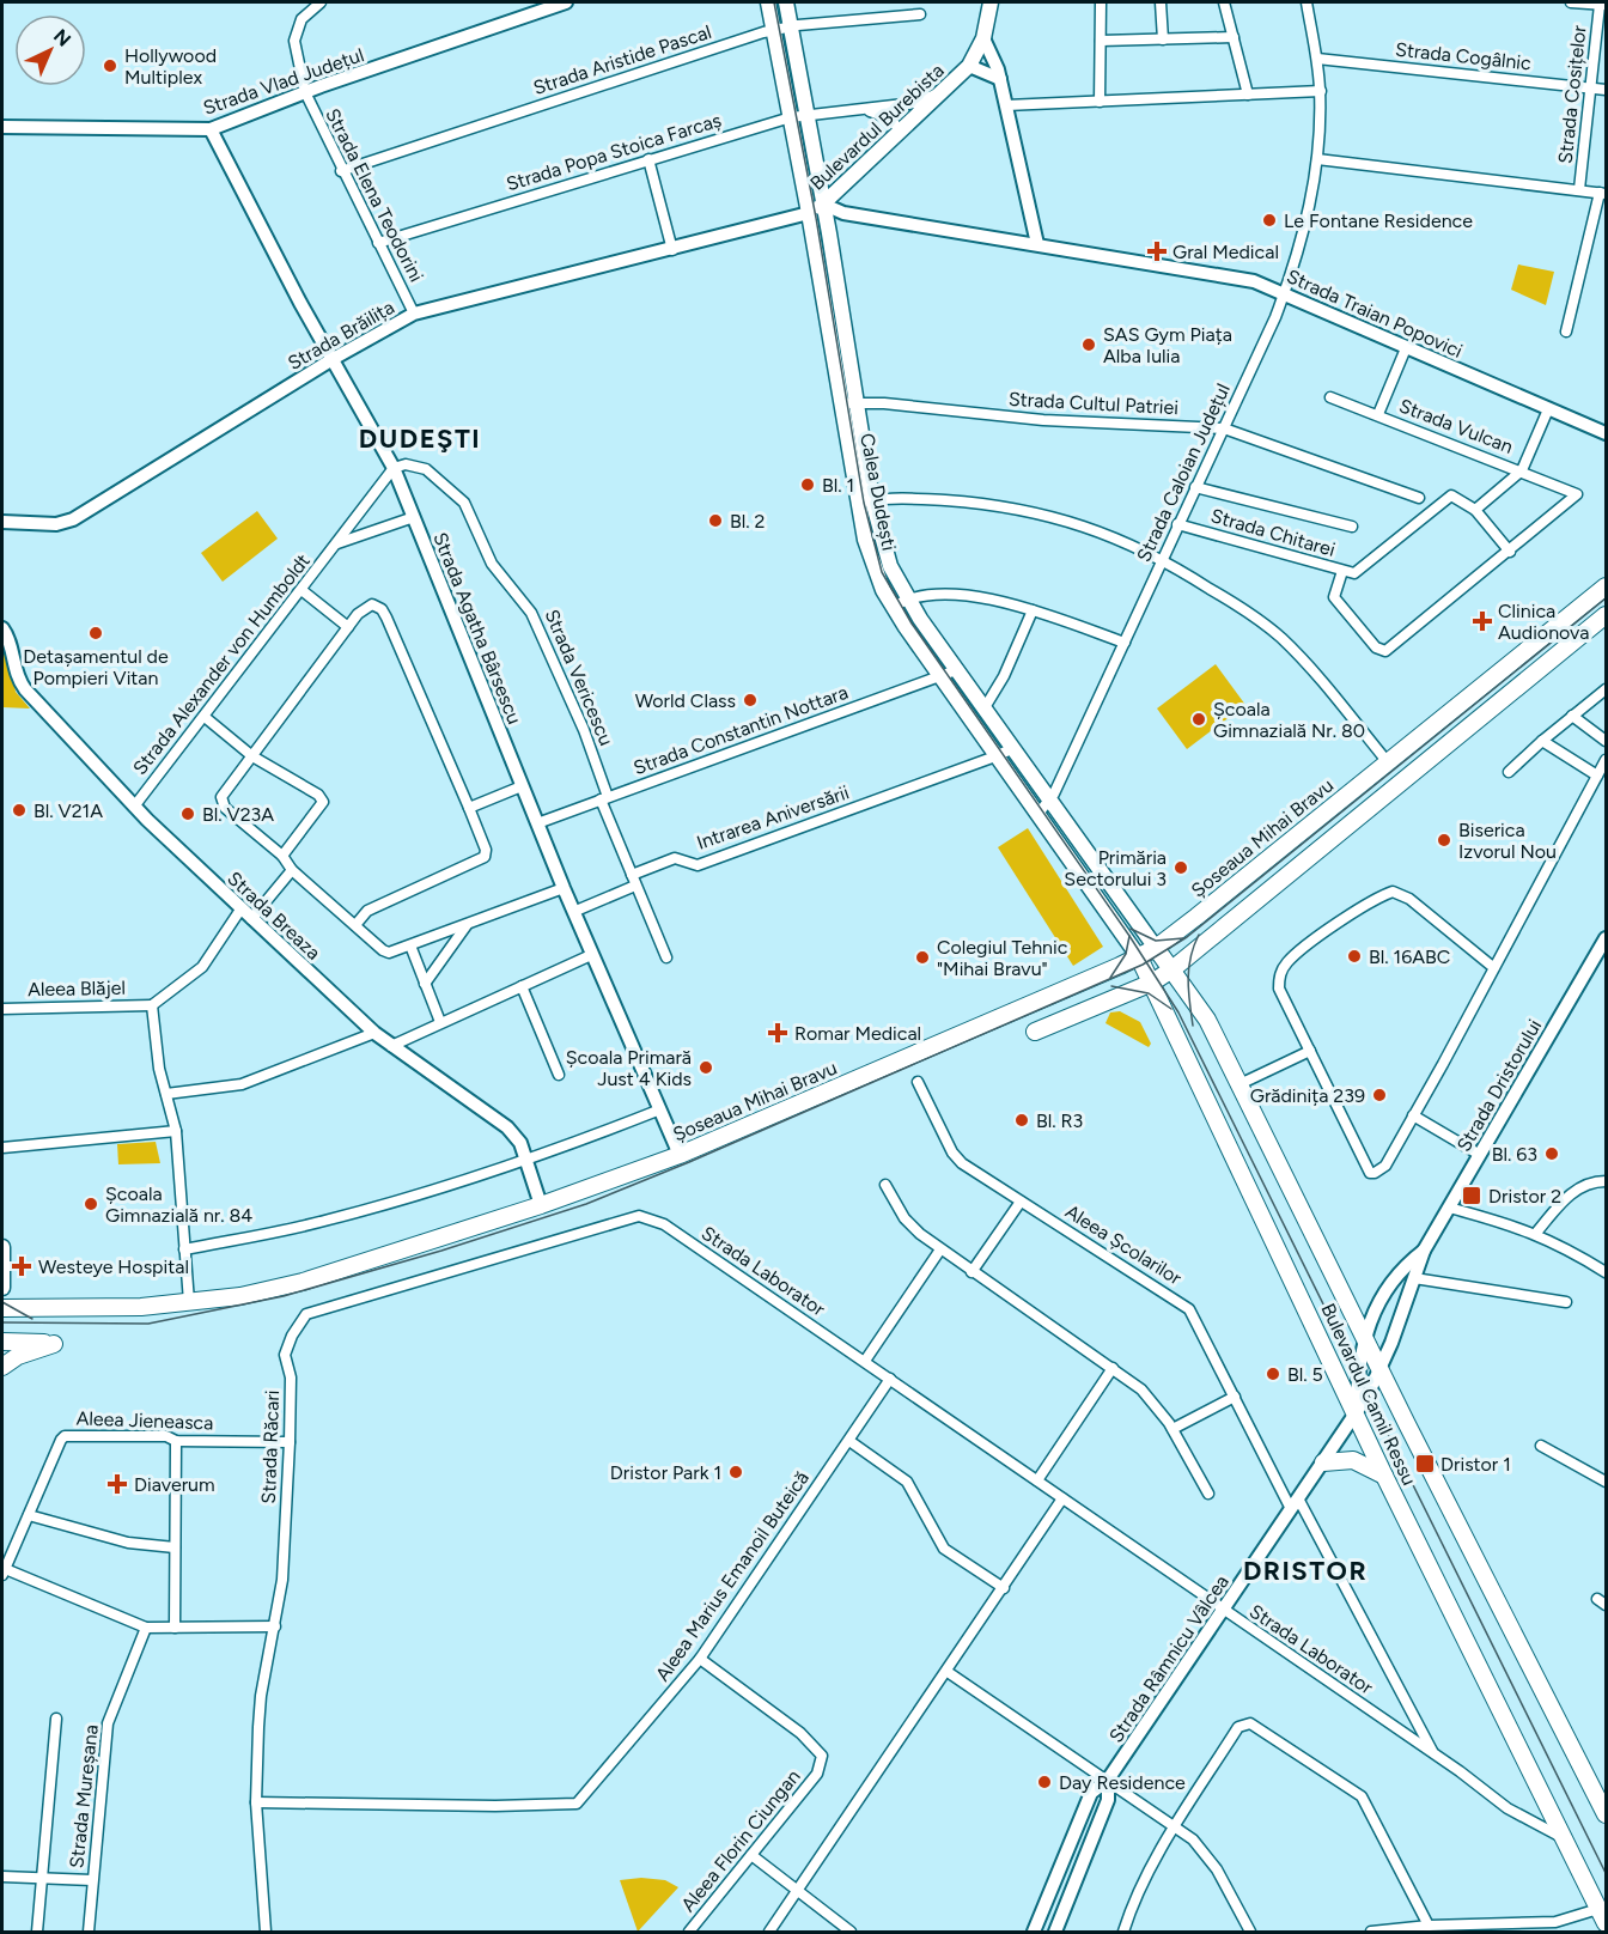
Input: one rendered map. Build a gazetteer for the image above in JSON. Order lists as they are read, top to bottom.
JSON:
{
  "streets": {
    "main road": [
      "Bulevardul Burebista",
      "Calea Dudești",
      "Șoseaua Mihai Bravu",
      "Bulevardul Camil Ressu"
    ],
    "street": [
      "Strada Cogâlnic",
      "Strada Aristide Pascal",
      "Strada Vlad Județul",
      "Strada Cosițelor",
      "Strada Popa Stoica Farcaș",
      "Strada Elena Teodorini",
      "Strada Traian Popovici",
      "Strada Brăilița",
      "Strada Cultul Patriei",
      "Strada Vulcan",
      "Strada Caloian Județul",
      "Strada Chitarei",
      "Strada Agatha Bârsescu",
      "Strada Alexander von Humboldt",
      "Strada Vericescu",
      "Strada Constantin Nottara",
      "Intrarea Aniversării",
      "Strada Breaza",
      "Aleea Blăjel",
      "Strada Dristorului",
      "Aleea Școlarilor",
      "Strada Laborator",
      "Aleea Jieneasca",
      "Strada Răcari",
      "Aleea Marius Emanoil Buteică",
      "Strada Râmnicu Vâlcea",
      "Strada Mureșana",
      "Aleea Florin Ciungan"
    ]
  },
  "crossings": [
    ["Strada Cogâlnic", "Strada Cosițelor"],
    ["Strada Cogâlnic", "Strada Caloian Județul"],
    ["Strada Aristide Pascal", "Strada Elena Teodorini"],
    ["Strada Aristide Pascal", "Calea Dudești"],
    ["Strada Vlad Județul", "Strada Elena Teodorini"],
    ["Strada Vlad Județul", "Strada Agatha Bârsescu"],
    ["Bulevardul Burebista", "Strada Popa Stoica Farcaș"],
    ["Bulevardul Burebista", "Strada Traian Popovici"],
    ["Bulevardul Burebista", "Strada Brăilița"],
    ["Bulevardul Burebista", "Calea Dudești"],
    ["Strada Popa Stoica Farcaș", "Strada Elena Teodorini"],
    ["Strada Popa Stoica Farcaș", "Calea Dudești"],
    ["Strada Elena Teodorini", "Strada Brăilița"],
    ["Strada Traian Popovici", "Strada Vulcan"],
    ["Strada Traian Popovici", "Strada Caloian Județul"],
    ["Strada Traian Popovici", "Calea Dudești"],
    ["Strada Brăilița", "Calea Dudești"],
    ["Strada Brăilița", "Strada Agatha Bârsescu"],
    ["Strada Cultul Patriei", "Strada Caloian Județul"],
    ["Strada Cultul Patriei", "Calea Dudești"],
    ["Strada Vulcan", "Strada Chitarei"],
    ["Strada Caloian Județul", "Calea Dudești"],
    ["Strada Caloian Județul", "Strada Chitarei"],
    ["Calea Dudești", "Strada Constantin Nottara"],
    ["Calea Dudești", "Intrarea Aniversării"],
    ["Calea Dudești", "Șoseaua Mihai Bravu"],
    ["Calea Dudești", "Bulevardul Camil Ressu"],
    ["Strada Agatha Bârsescu", "Strada Alexander von Humboldt"],
    ["Strada Agatha Bârsescu", "Strada Vericescu"],
    ["Strada Agatha Bârsescu", "Strada Constantin Nottara"],
    ["Strada Agatha Bârsescu", "Intrarea Aniversării"],
    ["Strada Agatha Bârsescu", "Șoseaua Mihai Bravu"],
    ["Strada Alexander von Humboldt", "Strada Vericescu"],
    ["Strada Alexander von Humboldt", "Strada Breaza"],
    ["Strada Vericescu", "Strada Constantin Nottara"],
    ["Strada Vericescu", "Intrarea Aniversării"],
    ["Șoseaua Mihai Bravu", "Strada Breaza"],
    ["Șoseaua Mihai Bravu", "Aleea Blăjel"],
    ["Șoseaua Mihai Bravu", "Bulevardul Camil Ressu"],
    ["Strada Dristorului", "Bulevardul Camil Ressu"],
    ["Strada Dristorului", "Strada Râmnicu Vâlcea"],
    ["Aleea Școlarilor", "Strada Laborator"],
    ["Aleea Școlarilor", "Strada Râmnicu Vâlcea"],
    ["Strada Laborator", "Bulevardul Camil Ressu"],
    ["Strada Laborator", "Strada Răcari"],
    ["Strada Laborator", "Aleea Marius Emanoil Buteică"],
    ["Strada Laborator", "Strada Râmnicu Vâlcea"],
    ["Bulevardul Camil Ressu", "Strada Râmnicu Vâlcea"],
    ["Aleea Jieneasca", "Strada Răcari"],
    ["Strada Răcari", "Aleea Marius Emanoil Buteică"],
    ["Aleea Marius Emanoil Buteică", "Aleea Florin Ciungan"]
  ],
  "districts": ["DUDEŞTI", "DRISTOR"],
  "places": {
    "other": [
      "Hollywood Multiplex",
      "Le Fontane Residence",
      "SAS Gym Piața Alba Iulia",
      "Bl. 1",
      "Bl. 2",
      "Detașamentul de Pompieri Vitan",
      "World Class",
      "Școala Gimnazială Nr. 80",
      "Bl. V21A",
      "Bl. V23A",
      "Biserica Izvorul Nou",
      "Primăria Sectorului 3",
      "Bl. 16ABC",
      "Colegiul Tehnic \"Mihai Bravu\"",
      "Școala Primară Just 4 Kids",
      "Grădinița 239",
      "Bl. R3",
      "Bl. 63",
      "Școala Gimnazială nr. 84",
      "Bl. 5",
      "Dristor Park 1",
      "Day Residence"
    ],
    "health": [
      "Gral Medical",
      "Clinica Audionova",
      "Romar Medical",
      "Westeye Hospital",
      "Diaverum"
    ],
    "transit": ["Dristor 2", "Dristor 1"]
  },
  "north": "top right"
}
